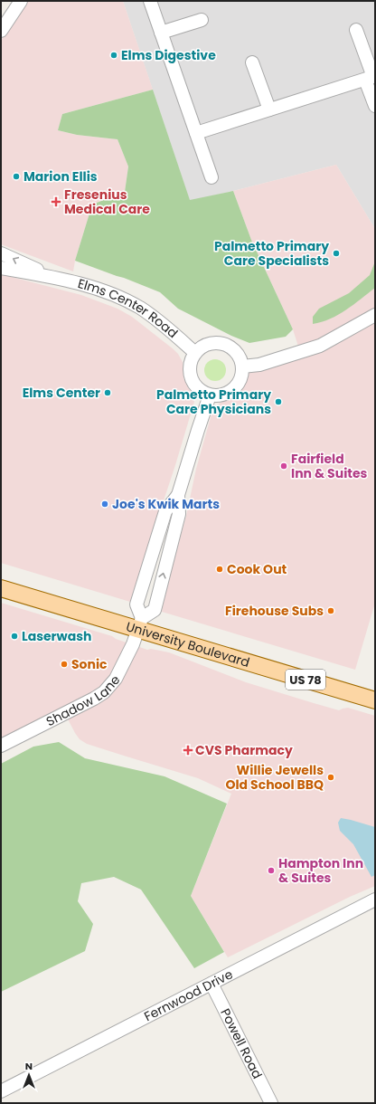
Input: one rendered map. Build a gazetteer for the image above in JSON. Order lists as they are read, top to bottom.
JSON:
{
  "streets": {
    "main road": ["University Boulevard", "US 78"],
    "street": [
      "Elms Center Road",
      "Shadow Lane",
      "Fernwood Drive",
      "Powell Road"
    ]
  },
  "crossings": [
    ["University Boulevard", "Shadow Lane"],
    ["Fernwood Drive", "Powell Road"]
  ],
  "places": {
    "other": [
      "Elms Digestive",
      "Marion Ellis",
      "Palmetto Primary Care Specialists",
      "Elms Center",
      "Palmetto Primary Care Physicians",
      "Fairfield Inn & Suites",
      "Joe's Kwik Marts",
      "Cook Out",
      "Firehouse Subs",
      "Laserwash",
      "Sonic",
      "Willie Jewells Old School BBQ",
      "Hampton Inn & Suites"
    ],
    "health": ["Fresenius Medical Care", "CVS Pharmacy"]
  },
  "north": "top"
}
